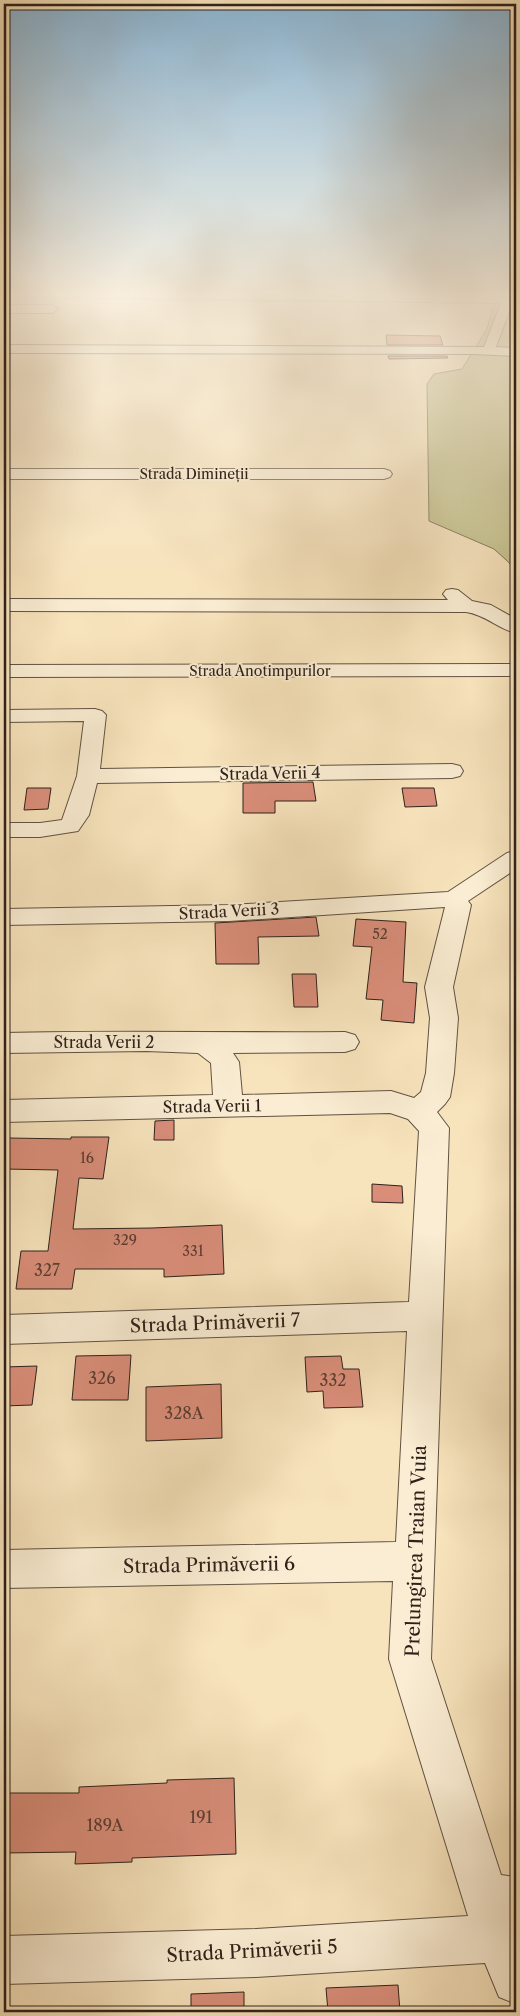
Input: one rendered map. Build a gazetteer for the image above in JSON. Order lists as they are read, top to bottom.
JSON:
{
  "streets": {
    "street": [
      "Strada Dimineții",
      "Strada Anotimpurilor",
      "Strada Verii 4",
      "Strada Verii 3",
      "Strada Verii 2",
      "Strada Verii 1",
      "Strada Primăverii 7",
      "Prelungirea Traian Vuia",
      "Strada Primăverii 6",
      "Strada Primăverii 5"
    ]
  },
  "crossings": [
    ["Strada Verii 1", "Prelungirea Traian Vuia"],
    ["Strada Primăverii 7", "Prelungirea Traian Vuia"],
    ["Prelungirea Traian Vuia", "Strada Primăverii 6"],
    ["Prelungirea Traian Vuia", "Strada Primăverii 5"]
  ],
  "house_numbers": [
    "52",
    "16",
    "329",
    "331",
    "327",
    "326",
    "332",
    "328A",
    "191",
    "189A"
  ]
}
